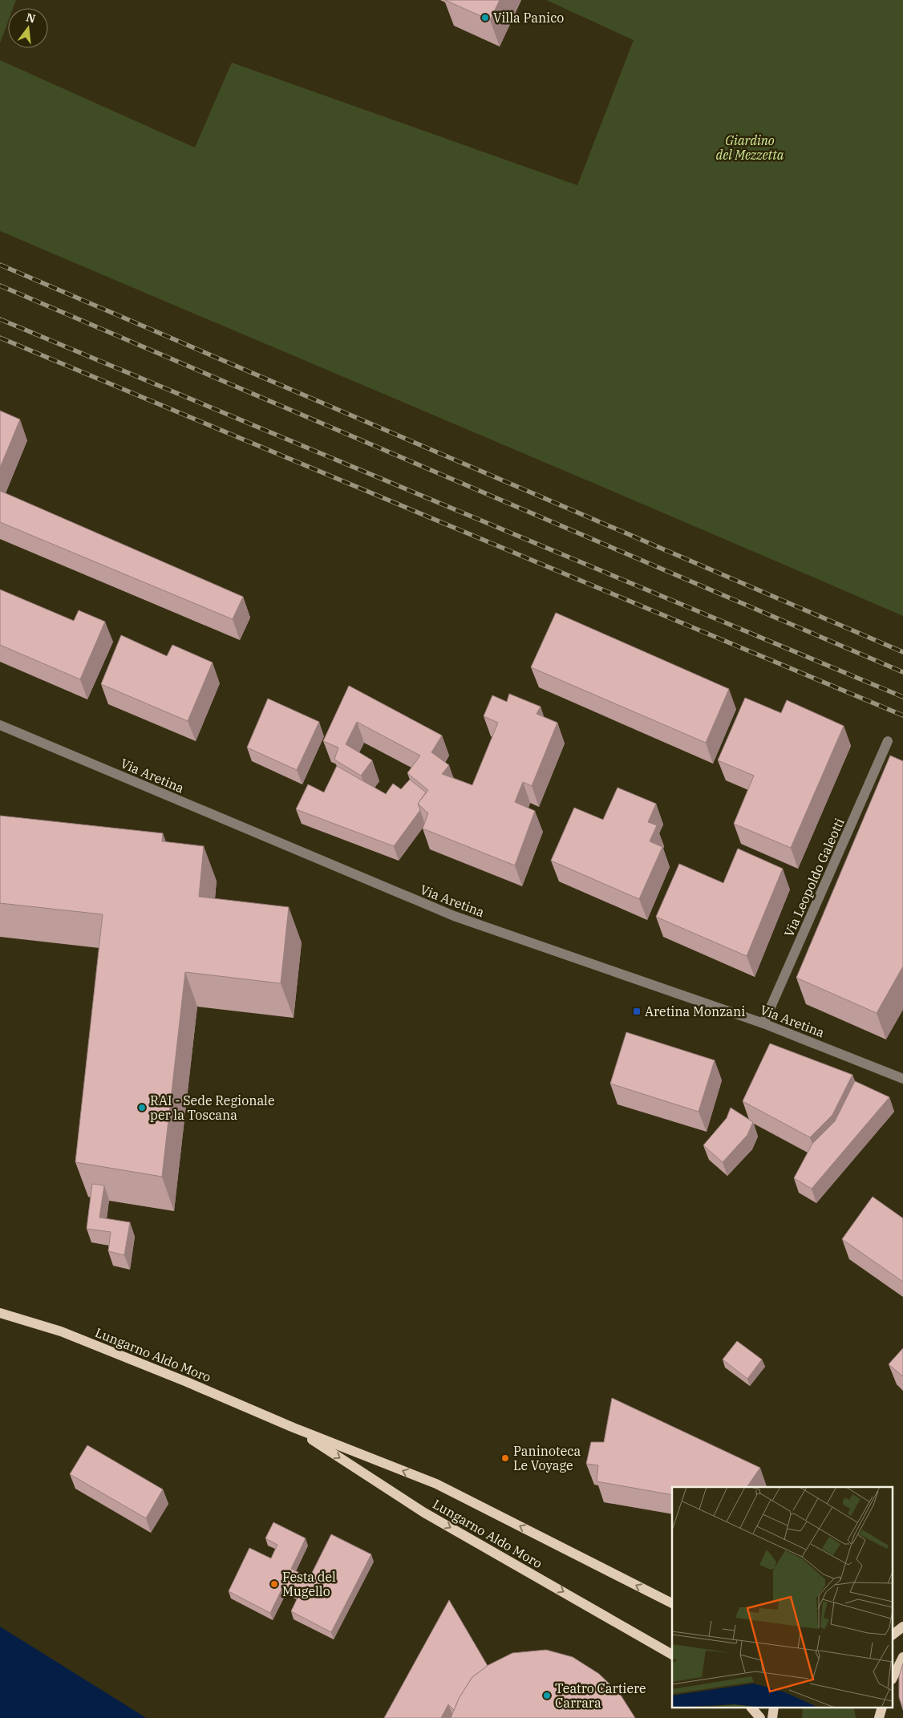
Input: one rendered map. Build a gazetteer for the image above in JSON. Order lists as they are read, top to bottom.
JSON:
{
  "streets": {
    "main road": ["Lungarno Aldo Moro"],
    "street": ["Via Aretina", "Via Leopoldo Galeotti"]
  },
  "crossings": [
    ["Via Aretina", "Via Leopoldo Galeotti"]
  ],
  "parks": ["Giardino del Mezzetta"],
  "places": {
    "other": [
      "Villa Panico",
      "RAI - Sede Regionale per la Toscana",
      "Paninoteca Le Voyage",
      "Festa del Mugello",
      "Teatro Cartiere Carrara"
    ],
    "transit": ["Aretina Monzani"]
  },
  "north": "top"
}
